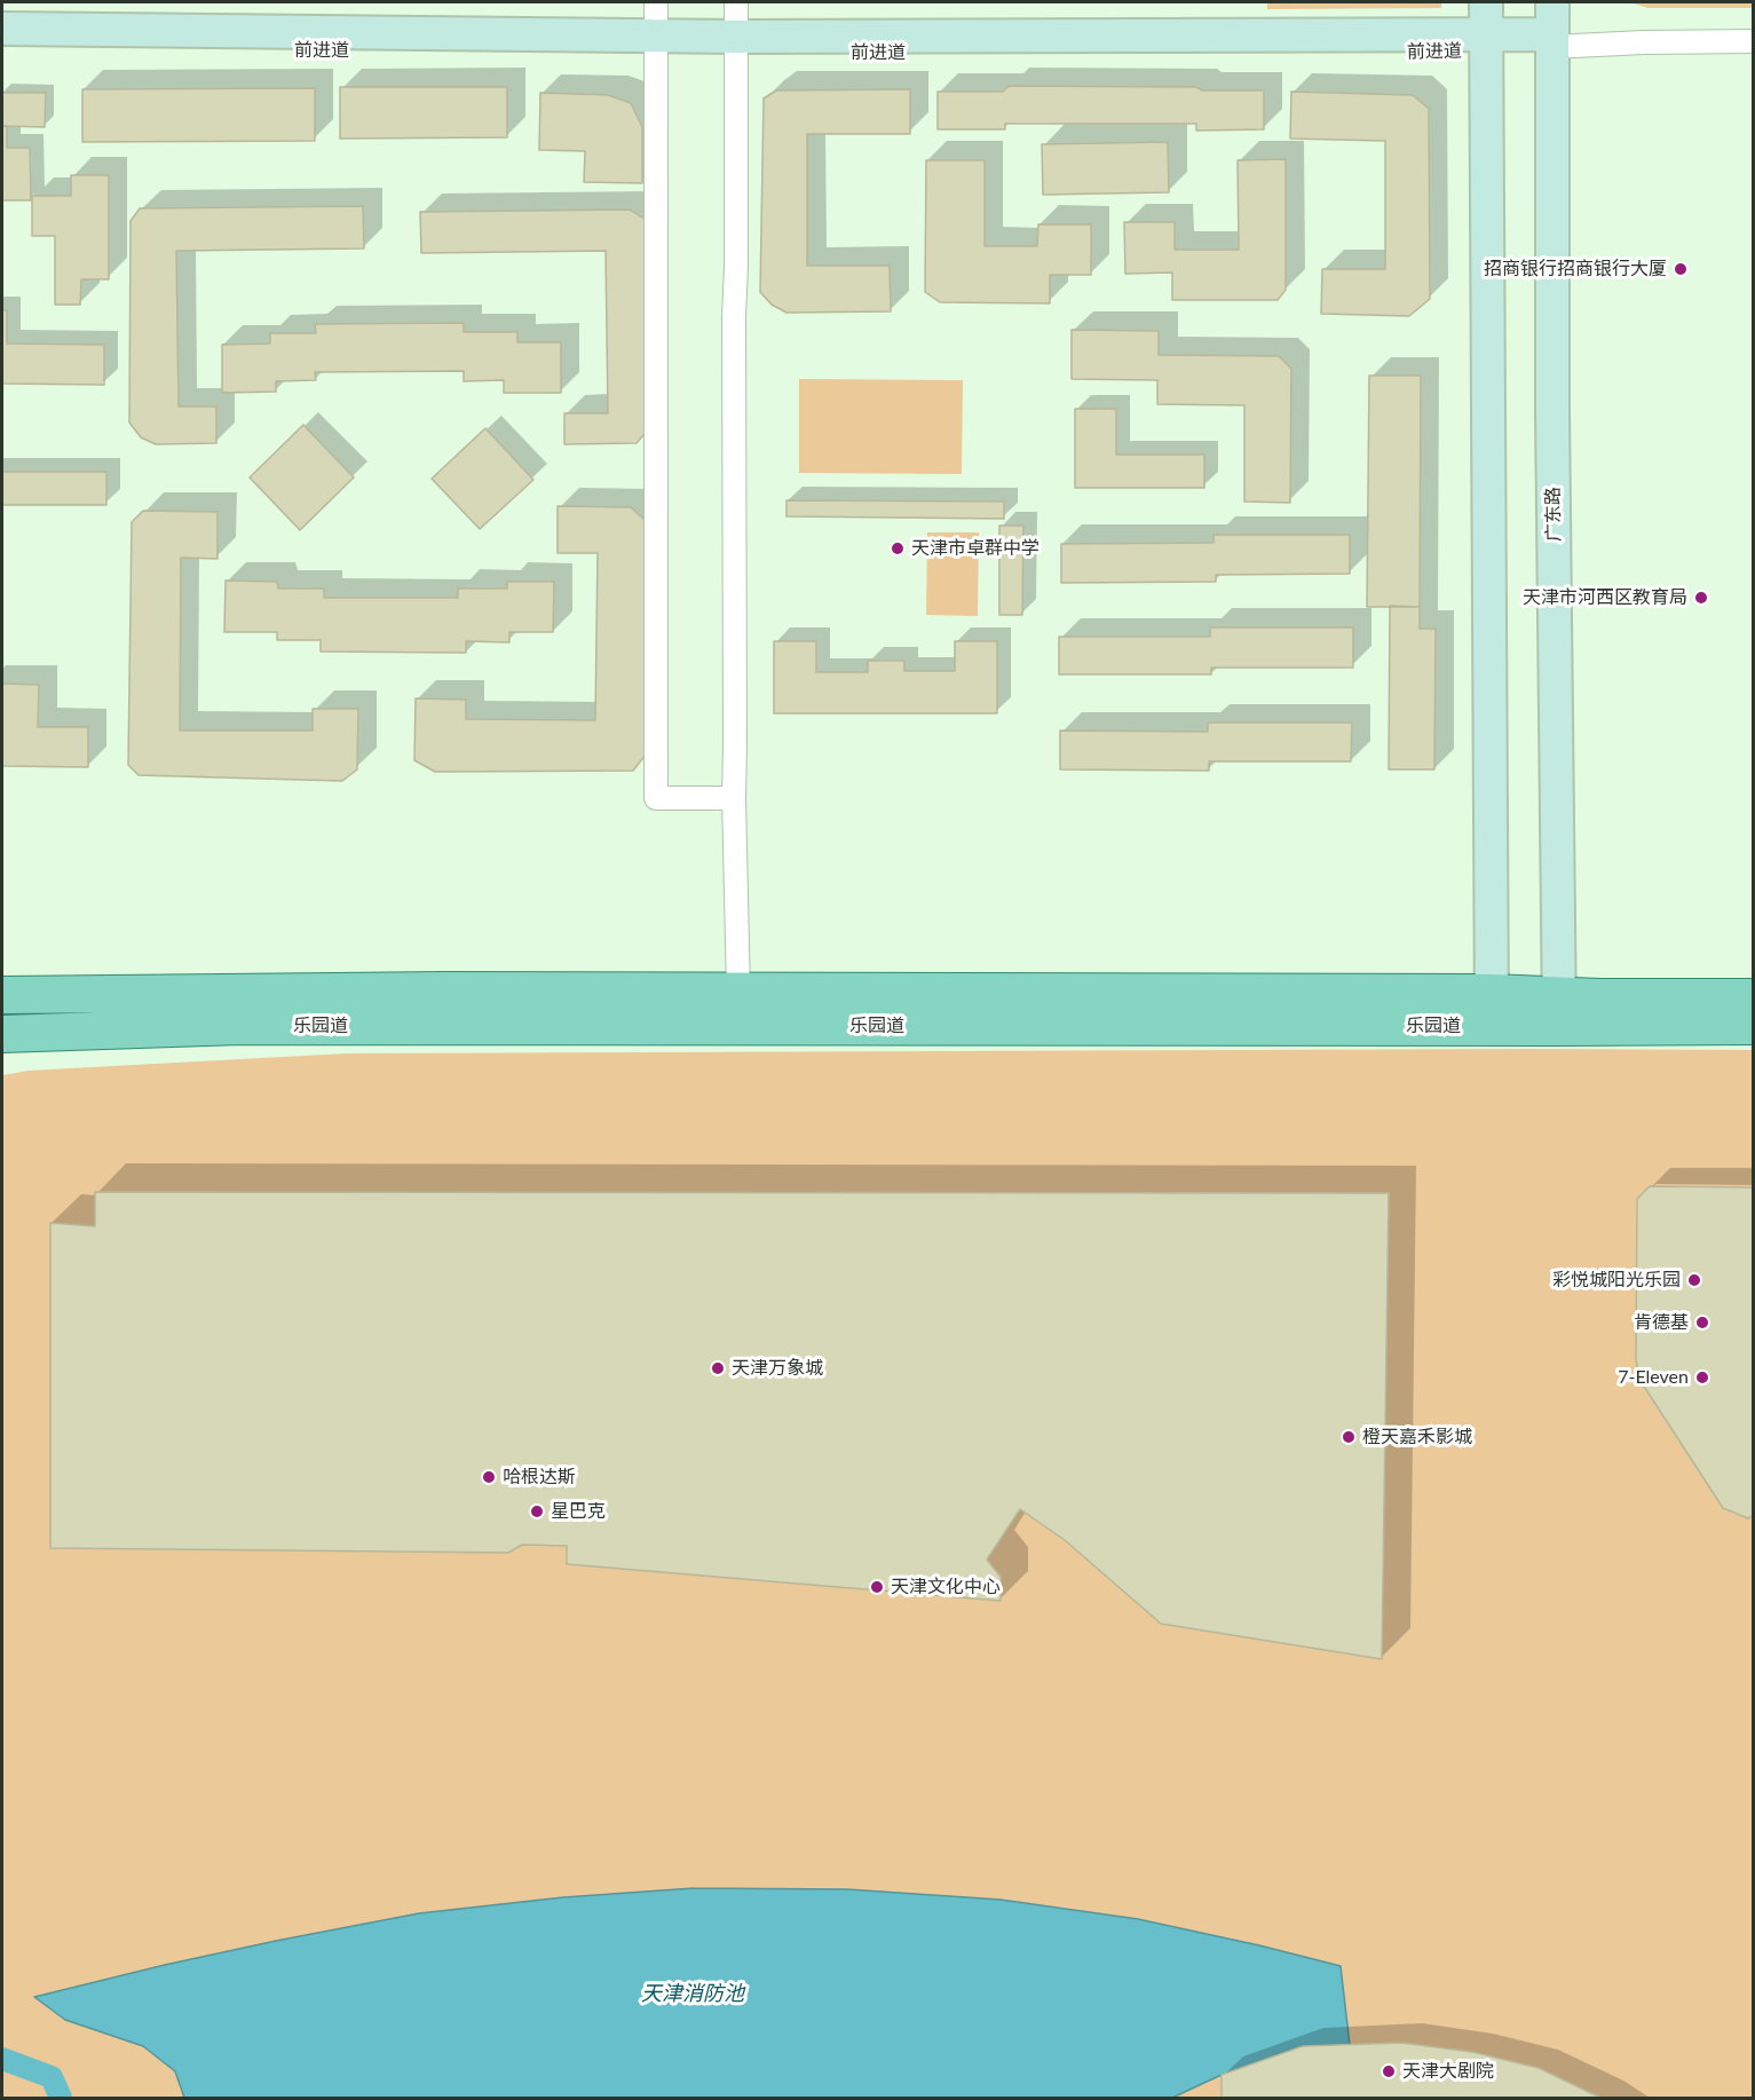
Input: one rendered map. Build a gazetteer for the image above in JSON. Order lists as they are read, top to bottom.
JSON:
{
  "streets": {
    "main road": ["前进道", "广东路", "乐园道"]
  },
  "crossings": [
    ["前进道", "广东路"],
    ["广东路", "乐园道"]
  ],
  "water": ["天津消防池"],
  "places": [
    "招商银行招商银行大厦",
    "天津市卓群中学",
    "天津市河西区教育局",
    "彩悦城阳光乐园",
    "肯德基",
    "天津万象城",
    "7-Eleven",
    "橙天嘉禾影城",
    "哈根达斯",
    "星巴克",
    "天津文化中心",
    "天津大剧院"
  ]
}
